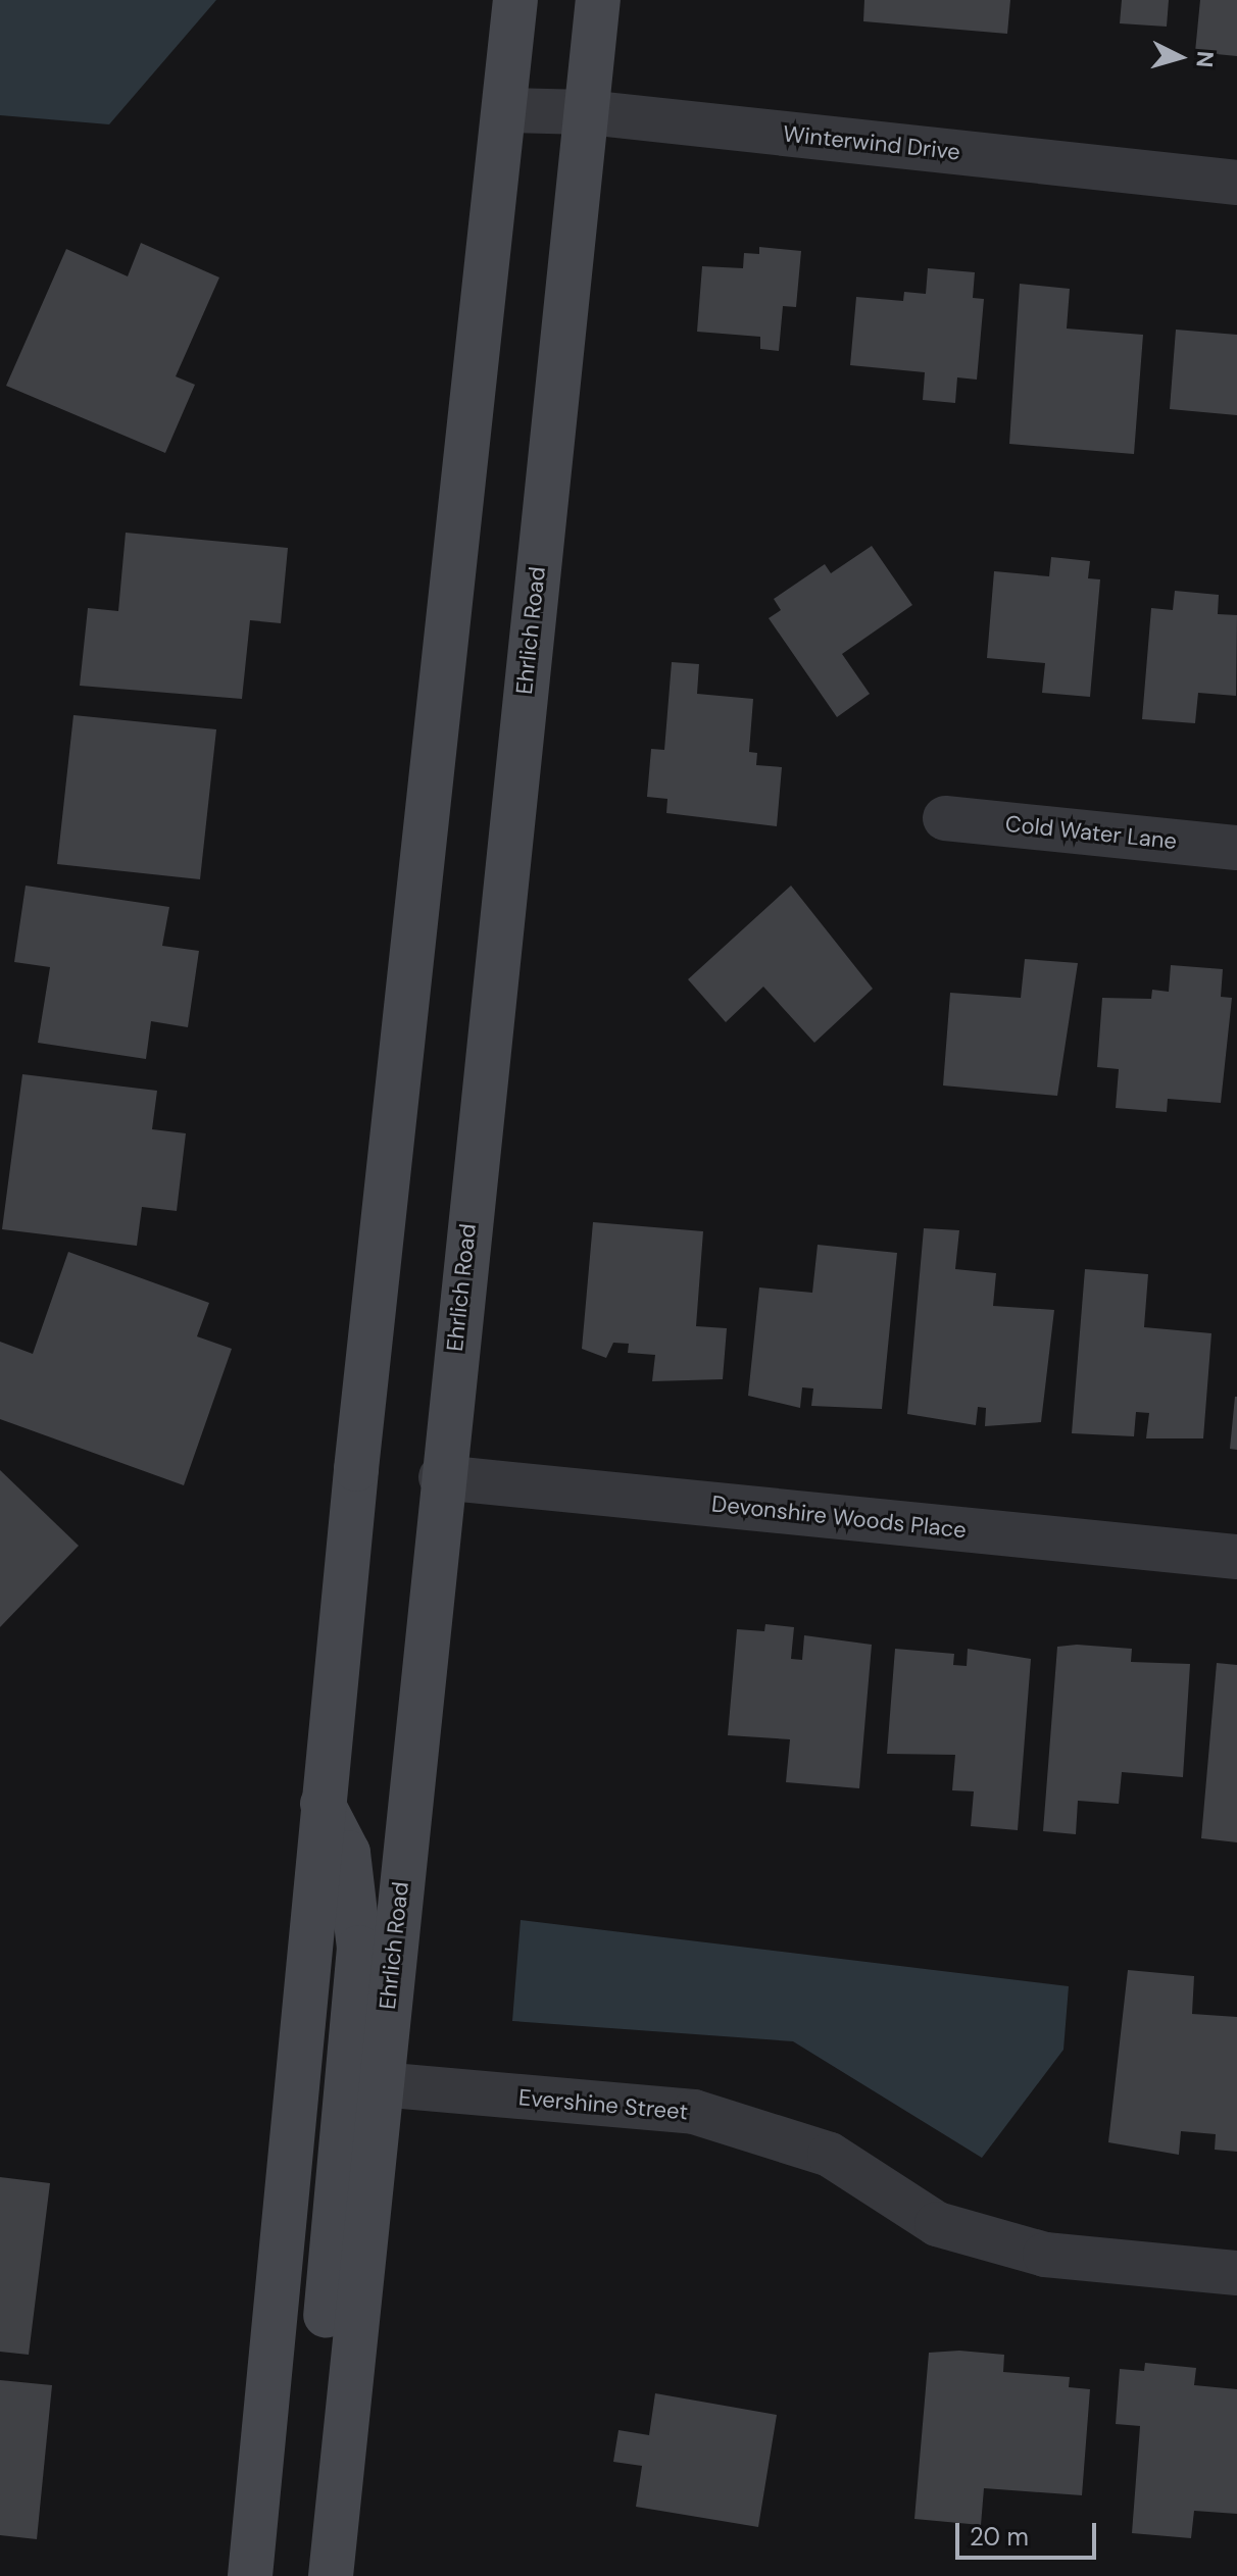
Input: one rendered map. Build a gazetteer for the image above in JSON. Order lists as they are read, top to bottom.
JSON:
{
  "streets": {
    "main road": ["Ehrlich Road"],
    "street": [
      "Winterwind Drive",
      "Cold Water Lane",
      "Devonshire Woods Place",
      "Evershine Street"
    ]
  },
  "crossings": [
    ["Winterwind Drive", "Ehrlich Road"],
    ["Ehrlich Road", "Devonshire Woods Place"],
    ["Ehrlich Road", "Evershine Street"]
  ],
  "scale_bar": "20 m",
  "north": "right"
}
